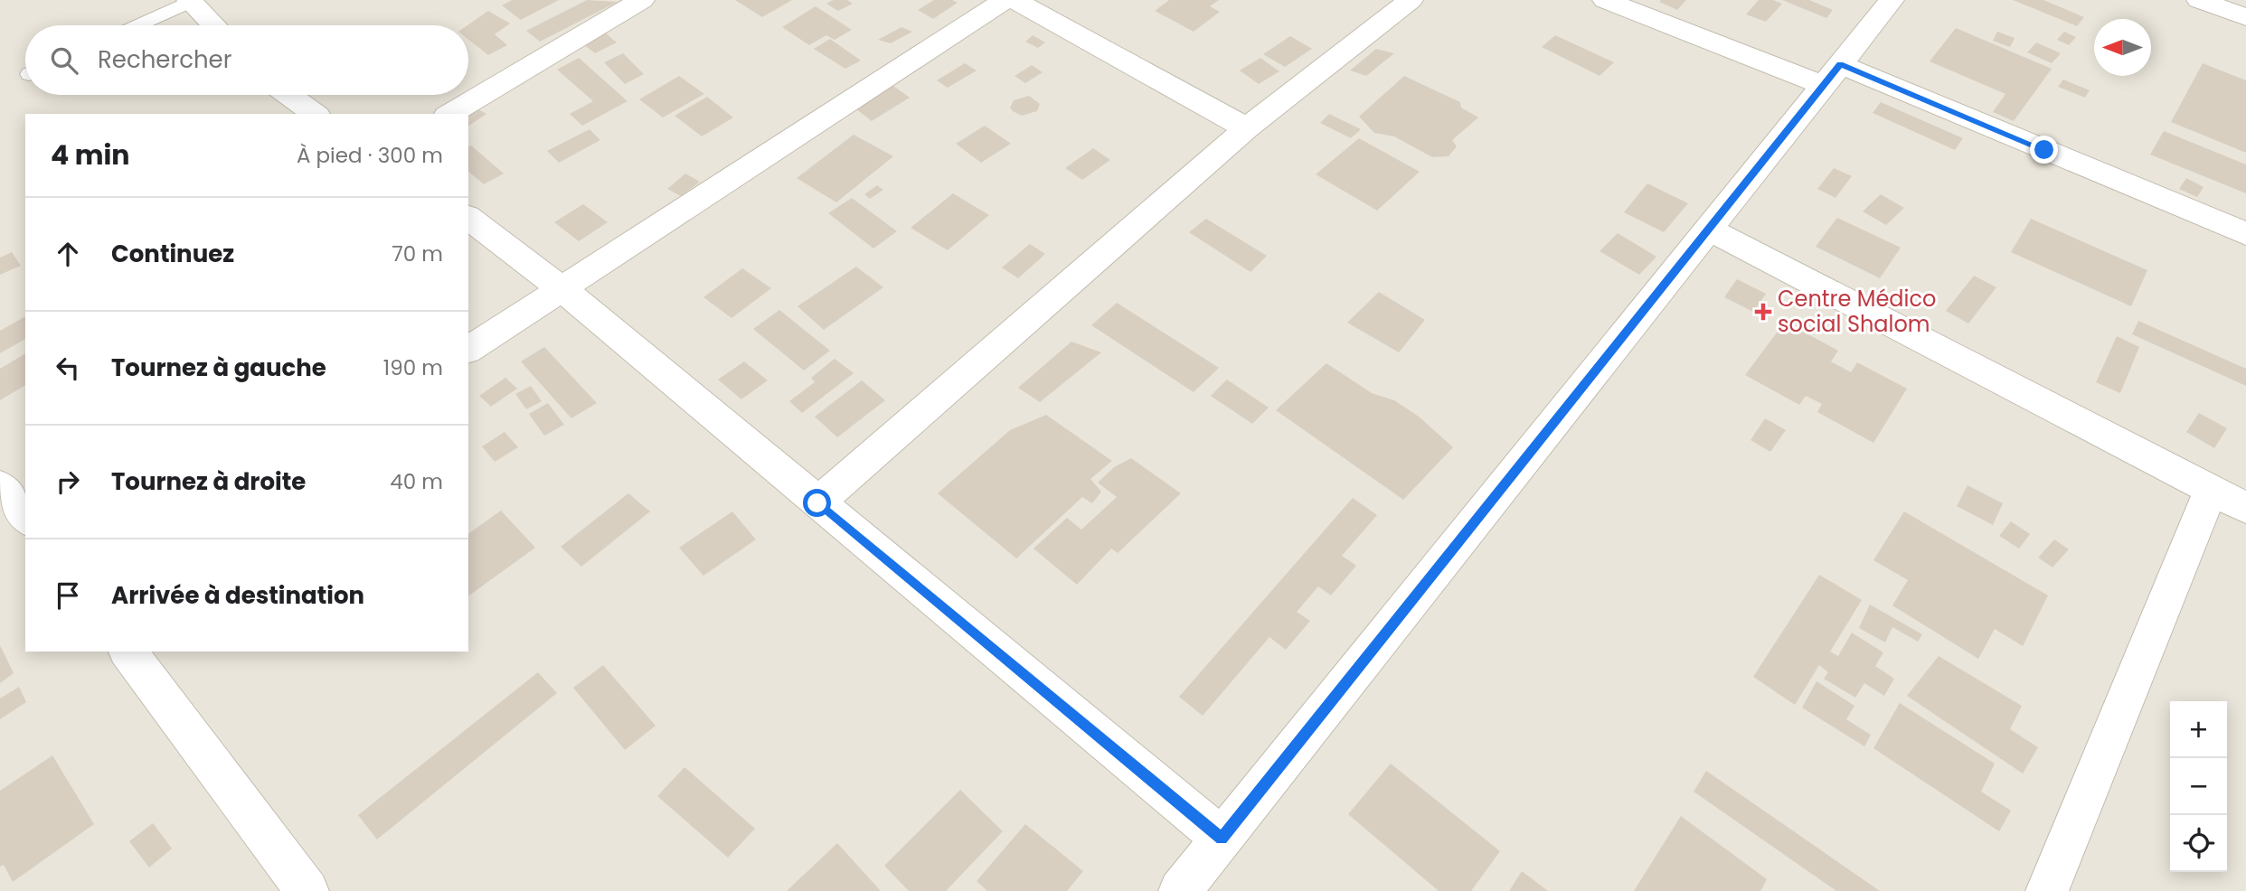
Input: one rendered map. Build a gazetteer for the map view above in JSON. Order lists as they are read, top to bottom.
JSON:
{
  "places": {
    "health": ["Centre Médico social Shalom"]
  },
  "north": "left",
  "page": {
    "search": "Rechercher",
    "heading": ["4 min", "À pied · 300 m"],
    "list": [
      ["Continuez", "70 m"],
      ["Tournez à gauche", "190 m"],
      ["Tournez à droite", "40 m"],
      "Arrivée à destination"
    ],
    "map_buttons": ["+", "−"]
  }
}
